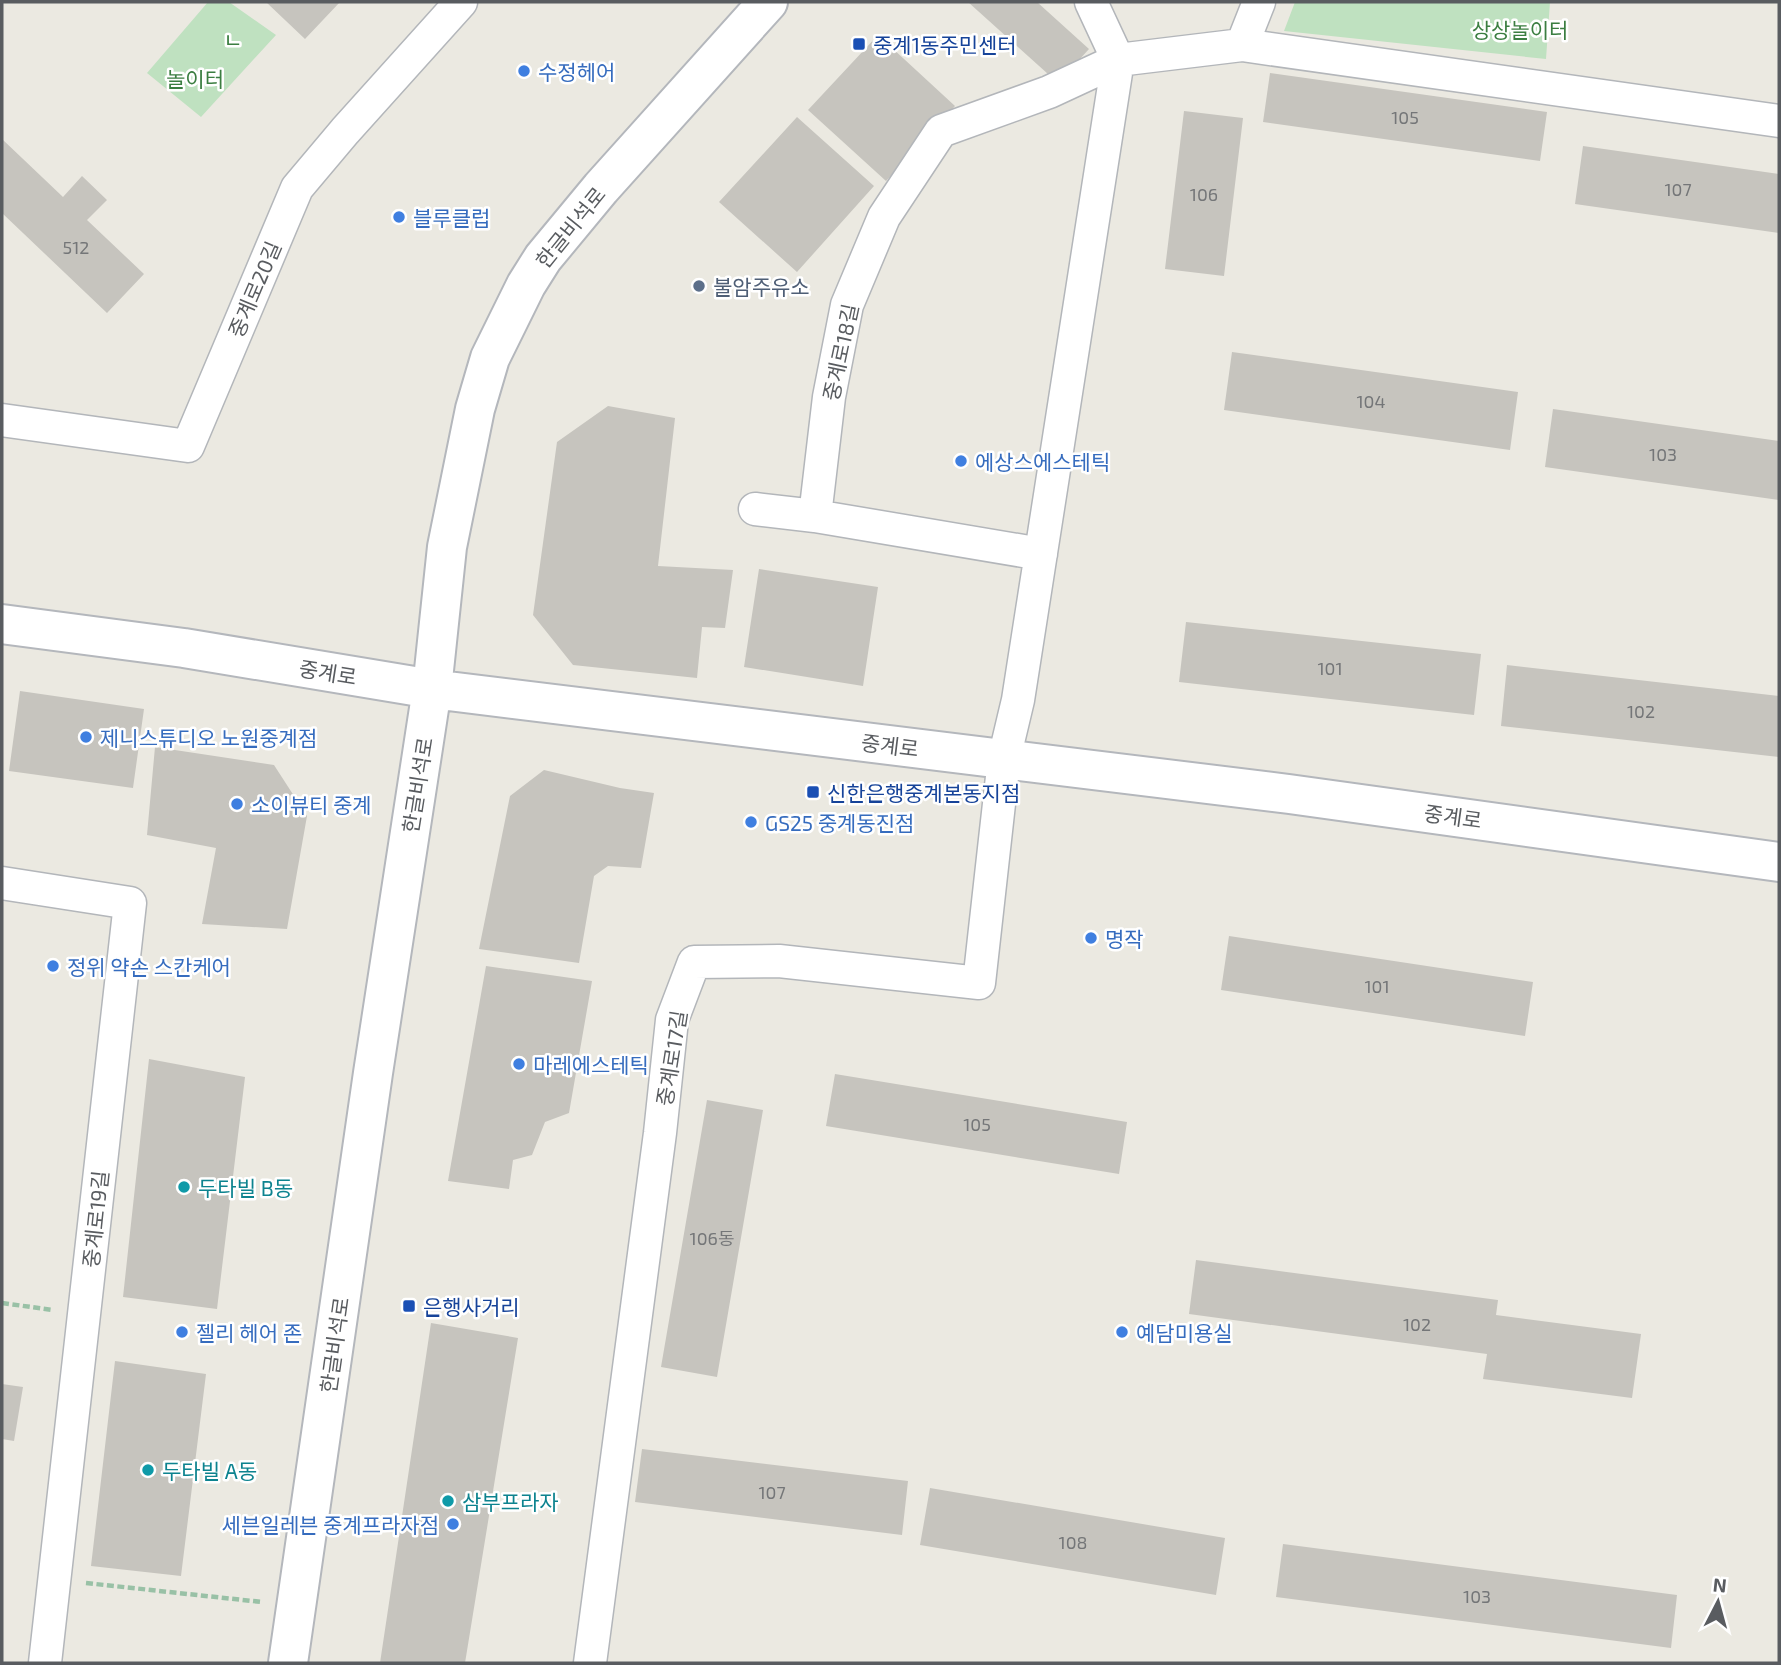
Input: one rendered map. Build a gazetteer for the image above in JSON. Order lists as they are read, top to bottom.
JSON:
{
  "streets": {
    "street": [
      "한글비석로",
      "중계로20길",
      "중계로18길",
      "중계로",
      "중계로17길",
      "중계로19길"
    ]
  },
  "crossings": [
    ["한글비석로", "중계로"],
    ["중계로", "중계로17길"]
  ],
  "parks": ["상상놀이터", "ㄴ", "놀이터"],
  "places": {
    "transit": ["중계1동주민센터", "신한은행중계본동지점", "은행사거리"],
    "other": [
      "수정헤어",
      "블루클럽",
      "불암주유소",
      "에상스에스테틱",
      "제니스튜디오 노원중계점",
      "소이뷰티 중계",
      "GS25 중계동진점",
      "명작",
      "정위 약손 스칸케어",
      "마레에스테틱",
      "두타빌 B동",
      "젤리 헤어 존",
      "예담미용실",
      "두타빌 A동",
      "삼부프라자",
      "세븐일레븐 중계프라자점"
    ]
  },
  "house_numbers": [
    "105",
    "107",
    "106",
    "512",
    "104",
    "103",
    "101",
    "102",
    "101",
    "105",
    "106동",
    "102",
    "107",
    "108",
    "103"
  ],
  "north": "top"
}
